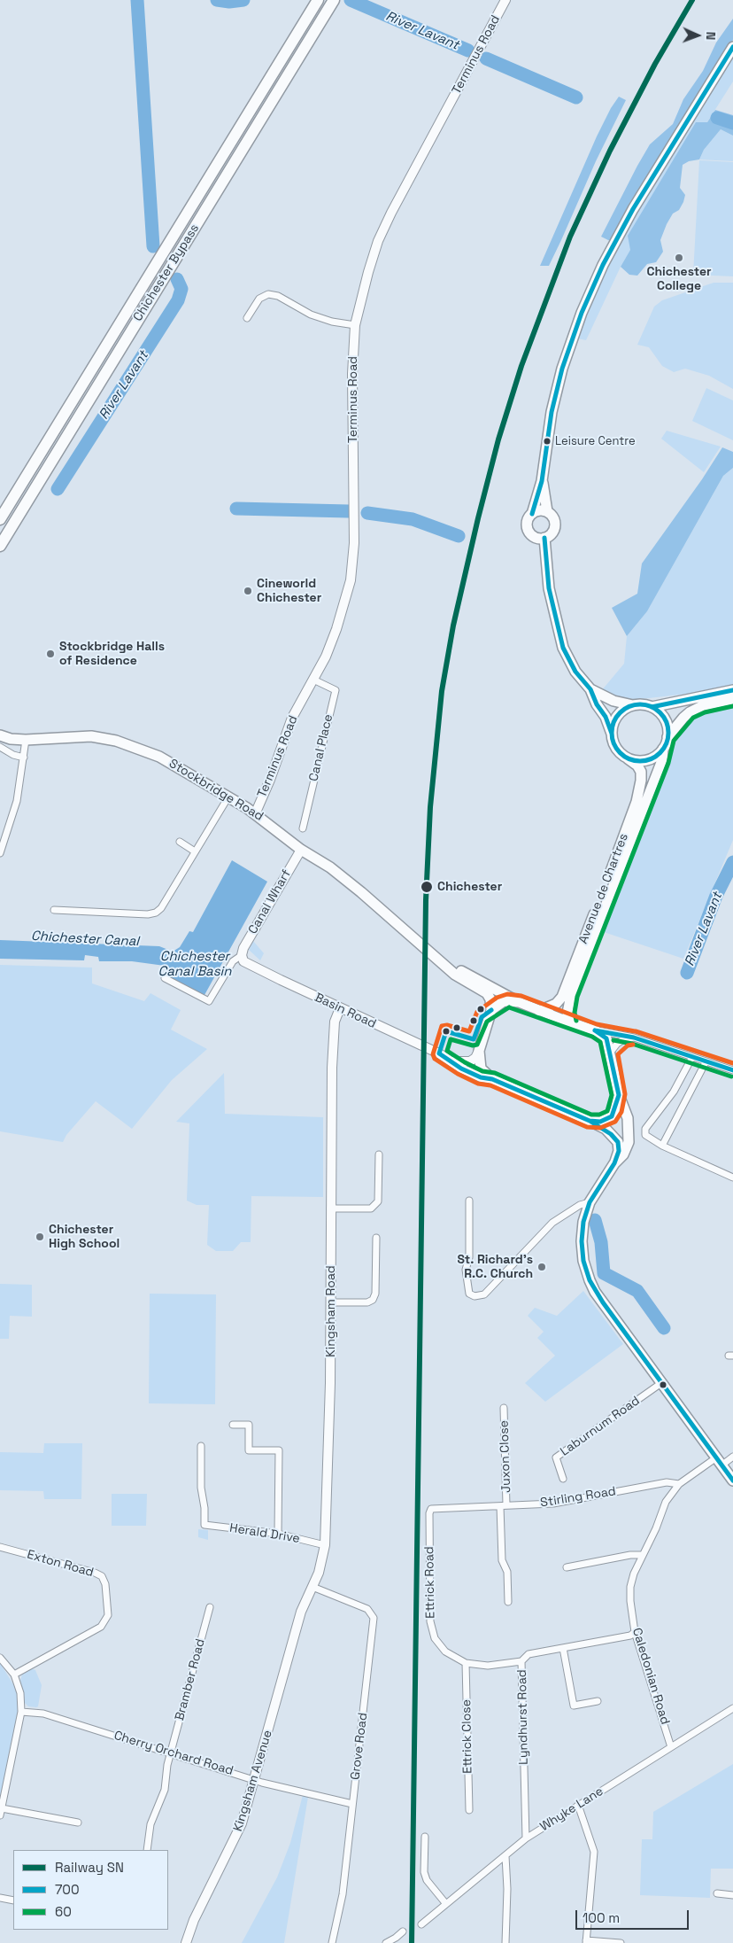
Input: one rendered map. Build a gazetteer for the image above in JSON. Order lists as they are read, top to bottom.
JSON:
{
  "streets": {
    "highway": ["Chichester Bypass"],
    "main road": ["Stockbridge Road", "Avenue de Chartres"],
    "street": [
      "Terminus Road",
      "Canal Place",
      "Canal Wharf",
      "Basin Road",
      "Kingsham Road",
      "Laburnum Road",
      "Juxon Close",
      "Stirling Road",
      "Herald Drive",
      "Exton Road",
      "Ettrick Road",
      "Caledonian Road",
      "Bramber Road",
      "Lyndhurst Road",
      "Ettrick Close",
      "Grove Road",
      "Cherry Orchard Road",
      "Kingsham Avenue",
      "Whyke Lane"
    ]
  },
  "crossings": [
    ["Terminus Road", "Canal Place"],
    ["Terminus Road", "Stockbridge Road"],
    ["Stockbridge Road", "Canal Wharf"],
    ["Canal Wharf", "Basin Road"],
    ["Basin Road", "Kingsham Road"],
    ["Kingsham Road", "Herald Drive"],
    ["Kingsham Road", "Grove Road"],
    ["Kingsham Road", "Kingsham Avenue"],
    ["Juxon Close", "Stirling Road"],
    ["Stirling Road", "Ettrick Road"],
    ["Stirling Road", "Caledonian Road"],
    ["Ettrick Road", "Lyndhurst Road"],
    ["Ettrick Road", "Ettrick Close"],
    ["Caledonian Road", "Lyndhurst Road"],
    ["Caledonian Road", "Whyke Lane"],
    ["Bramber Road", "Cherry Orchard Road"],
    ["Lyndhurst Road", "Whyke Lane"],
    ["Grove Road", "Cherry Orchard Road"],
    ["Cherry Orchard Road", "Kingsham Avenue"]
  ],
  "water": ["River Lavant", "Chichester Canal", "Chichester Canal Basin"],
  "places": [
    "Chichester College",
    "Leisure Centre",
    "Cineworld Chichester",
    "Stockbridge Halls of Residence",
    "Chichester",
    "Chichester High School",
    "St. Richard's R.C. Church"
  ],
  "lines": ["rail line SN", "transit line 700", "transit line 60"],
  "legend": ["Railway SN", "700", "60"],
  "scale_bar": "100 m",
  "north": "right"
}
